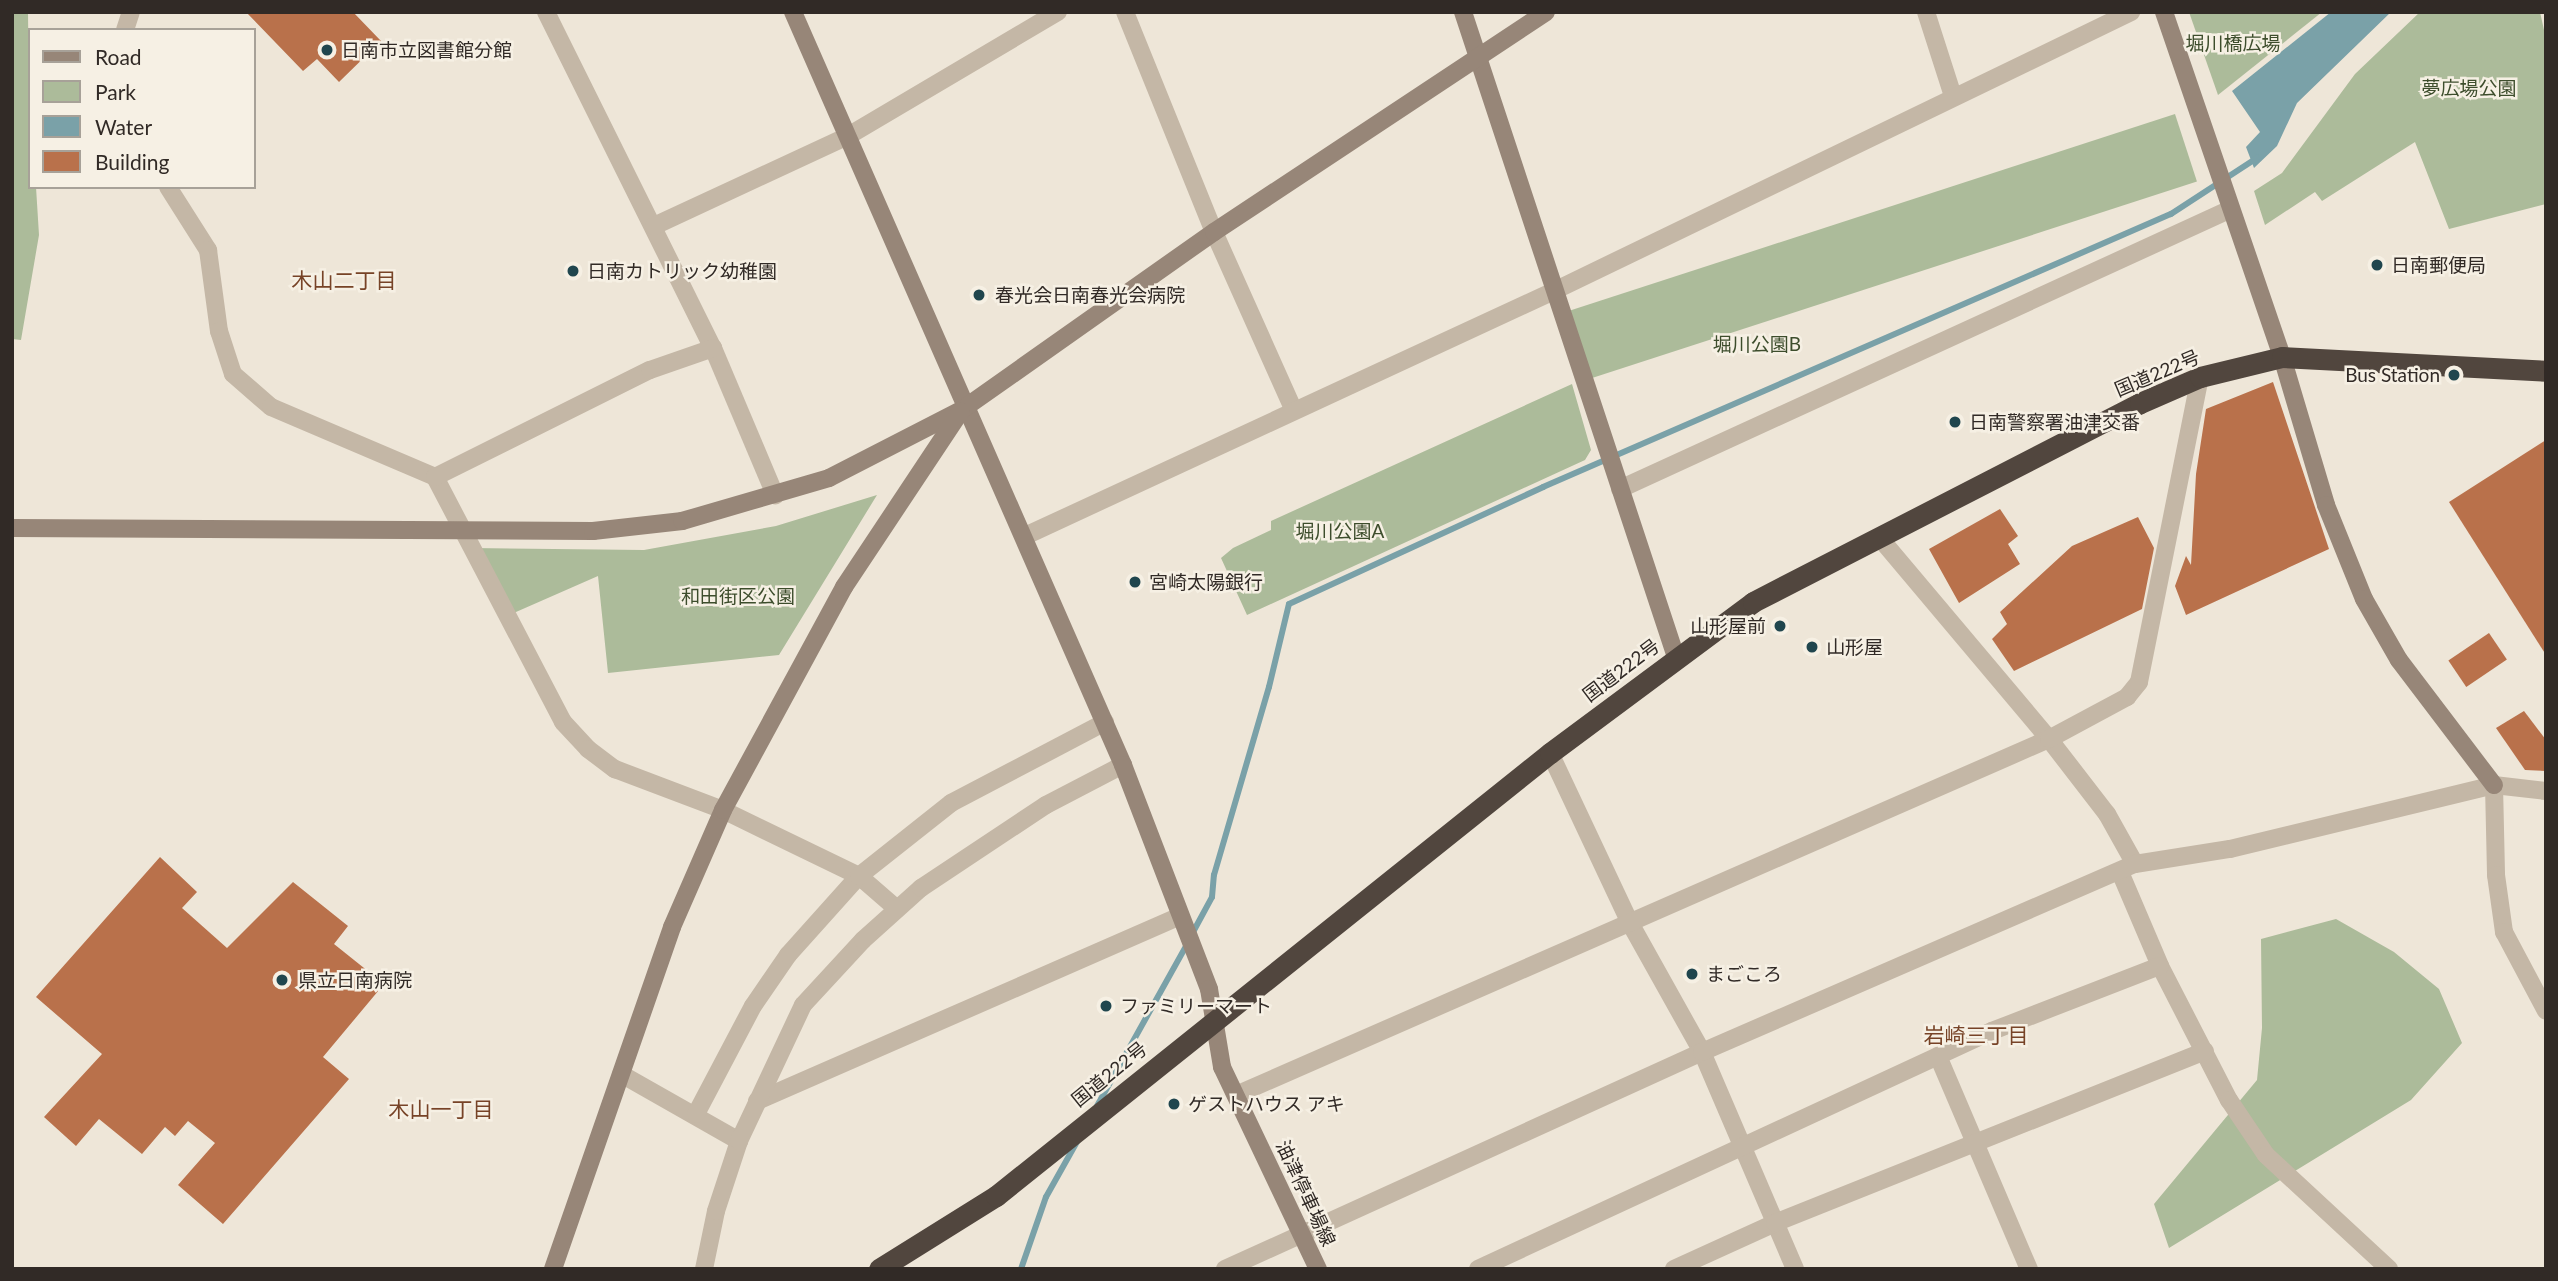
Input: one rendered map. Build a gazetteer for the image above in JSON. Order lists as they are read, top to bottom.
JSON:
{
  "streets": {
    "highway": ["国道222号"],
    "street": ["油津停車場線"]
  },
  "crossings": [
    ["国道222号", "油津停車場線"]
  ],
  "districts": ["木山二丁目", "岩崎三丁目", "木山一丁目"],
  "parks": [
    "堀川橋広場",
    "夢広場公園",
    "堀川公園B",
    "堀川公園A",
    "和田街区公園"
  ],
  "places": [
    "日南市立図書館分館",
    "日南郵便局",
    "日南カトリック幼稚園",
    "春光会日南春光会病院",
    "Bus Station",
    "日南警察署油津交番",
    "宮崎太陽銀行",
    "山形屋前",
    "山形屋",
    "まごころ",
    "県立日南病院",
    "ファミリーマート",
    "ゲストハウス アキ"
  ],
  "legend": [
    "Road",
    "Park",
    "Water",
    "Building"
  ]
}
